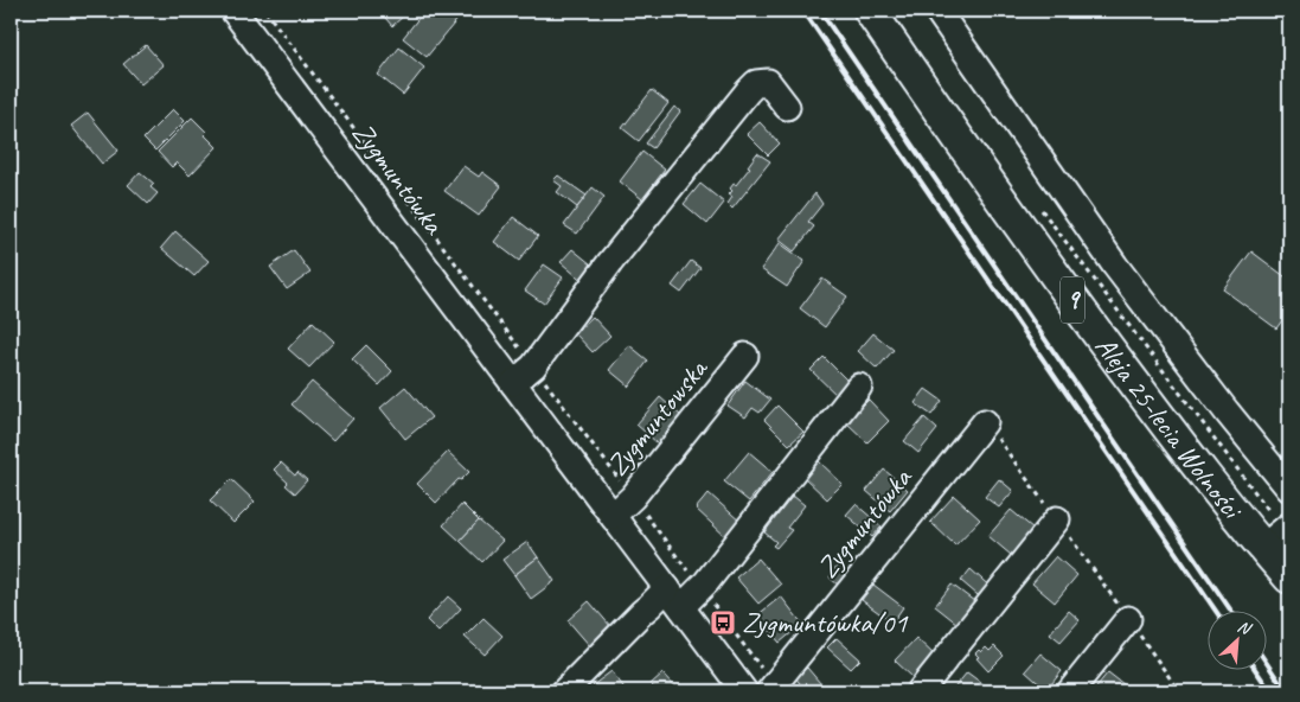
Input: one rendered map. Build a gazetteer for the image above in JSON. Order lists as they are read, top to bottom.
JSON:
{
  "streets": {
    "main road": ["9", "Aleja 25-lecia Wolności"],
    "street": ["Zygmuntówka", "Zygmuntowska"]
  },
  "crossings": [
    ["Zygmuntówka", "Zygmuntowska"]
  ],
  "places": {
    "bus stop": ["Zygmuntówka/01"]
  },
  "north": "top right"
}
